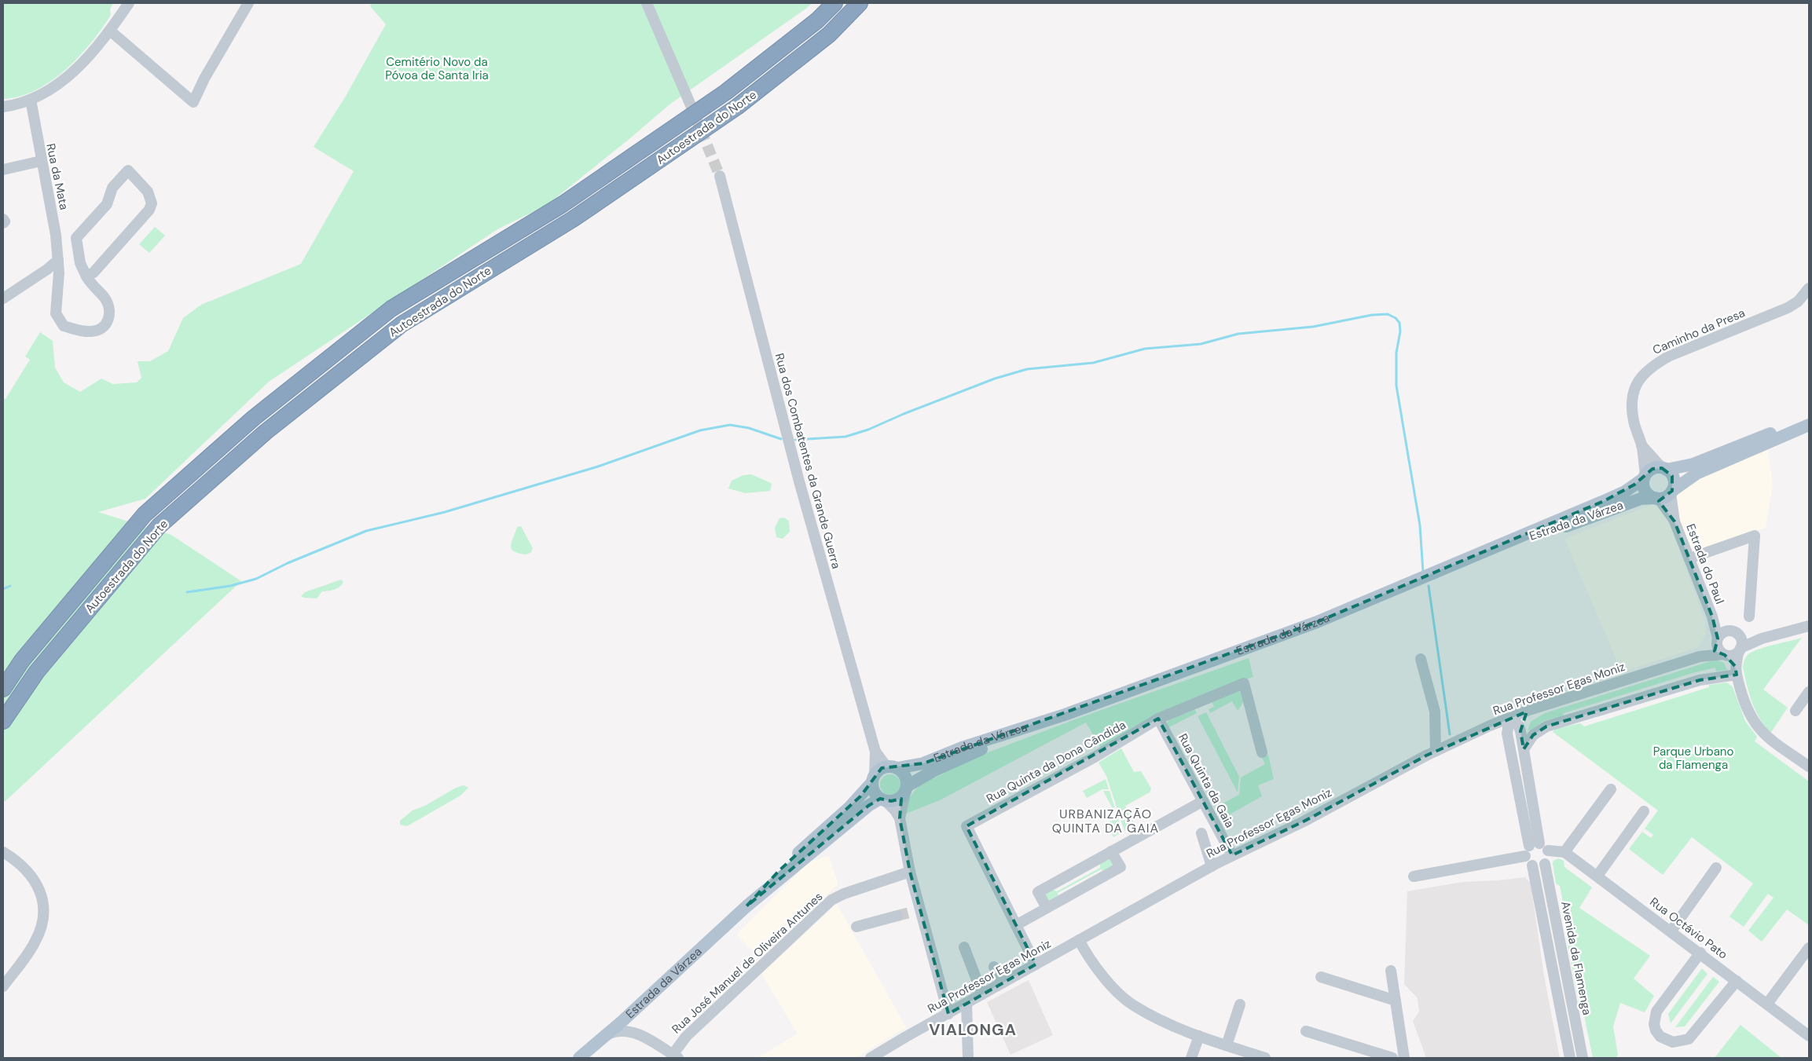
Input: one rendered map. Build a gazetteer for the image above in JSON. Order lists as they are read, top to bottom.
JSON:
{
  "streets": {
    "highway": ["Autoestrada do Norte"],
    "main road": ["Estrada da Várzea"],
    "street": [
      "Rua da Mata",
      "Caminho da Presa",
      "Rua dos Combatentes da Grande Guerra",
      "Estrada do Paul",
      "Rua Professor Egas Moniz",
      "Rua Quinta da Dona Cândida",
      "Rua Quinta da Gaia",
      "Rua Octávio Pato",
      "Avenida da Flamenga",
      "Rua José Manuel de Oliveira Antunes"
    ]
  },
  "crossings": [
    ["Caminho da Presa", "Estrada da Várzea"],
    ["Caminho da Presa", "Estrada do Paul"],
    ["Rua dos Combatentes da Grande Guerra", "Estrada da Várzea"],
    ["Estrada da Várzea", "Estrada do Paul"],
    ["Estrada do Paul", "Rua Professor Egas Moniz"],
    ["Rua Professor Egas Moniz", "Rua Quinta da Gaia"],
    ["Rua Quinta da Dona Cândida", "Rua Quinta da Gaia"]
  ],
  "districts": ["URBANIZAÇÃO QUINTA DA GAIA", "VIALONGA"],
  "parks": ["Cemitério Novo da Póvoa de Santa Iria", "Parque Urbano da Flamenga"]
}
